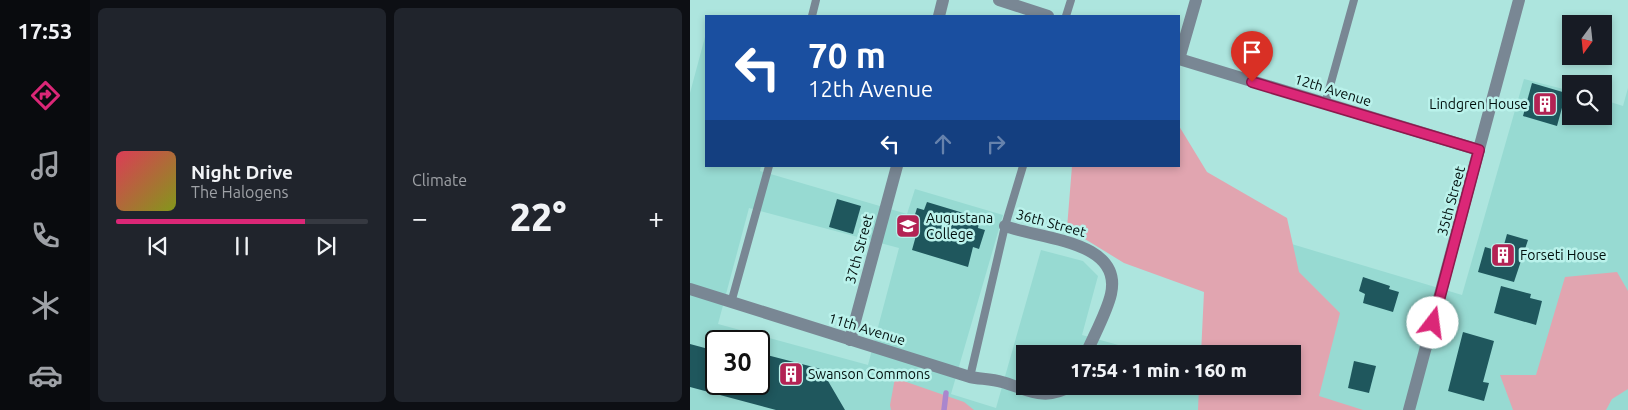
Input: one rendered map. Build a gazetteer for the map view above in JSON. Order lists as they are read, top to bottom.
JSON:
{
  "streets": {
    "street": [
      "12th Avenue",
      "35th Street",
      "36th Street",
      "37th Street",
      "11th Avenue"
    ]
  },
  "crossings": [
    ["12th Avenue", "35th Street"],
    ["37th Street", "11th Avenue"]
  ],
  "places": {
    "building": ["Lindgren House", "Forseti House", "Swanson Commons"],
    "school or university": ["Augustana College"]
  },
  "north": "bottom",
  "page": {
    "tabs": "17:53",
    "tile": "Climate",
    "turn": ["70 m", "12th Avenue"],
    "song": ["Night Drive", "The Halogens"],
    "heat": ["−", "22°", "+"],
    "limit": "30",
    "trip": "17:54 · 1 min · 160 m"
  }
}
